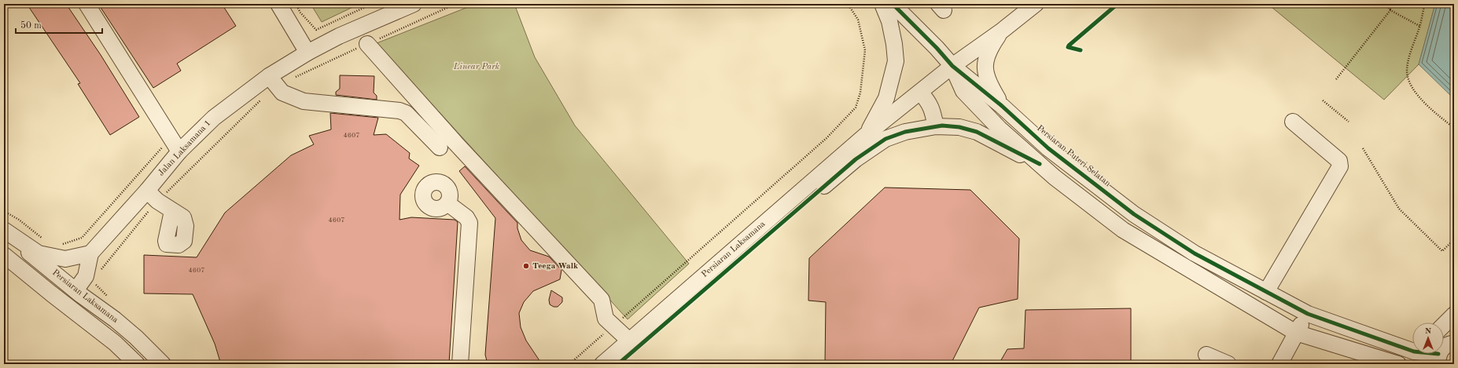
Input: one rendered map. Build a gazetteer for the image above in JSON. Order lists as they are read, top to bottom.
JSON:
{
  "streets": {
    "street": ["Jalan Laksamana 1", "Persiaran Puteri Selatan", "Persiaran Laksamana"]
  },
  "crossings": [
    ["Persiaran Puteri Selatan", "Persiaran Laksamana"]
  ],
  "parks": ["Linear Park"],
  "places": ["Teega Walk"],
  "house_numbers": ["4607", "4607", "4607"],
  "scale_bar": "50 m",
  "north": "top"
}
